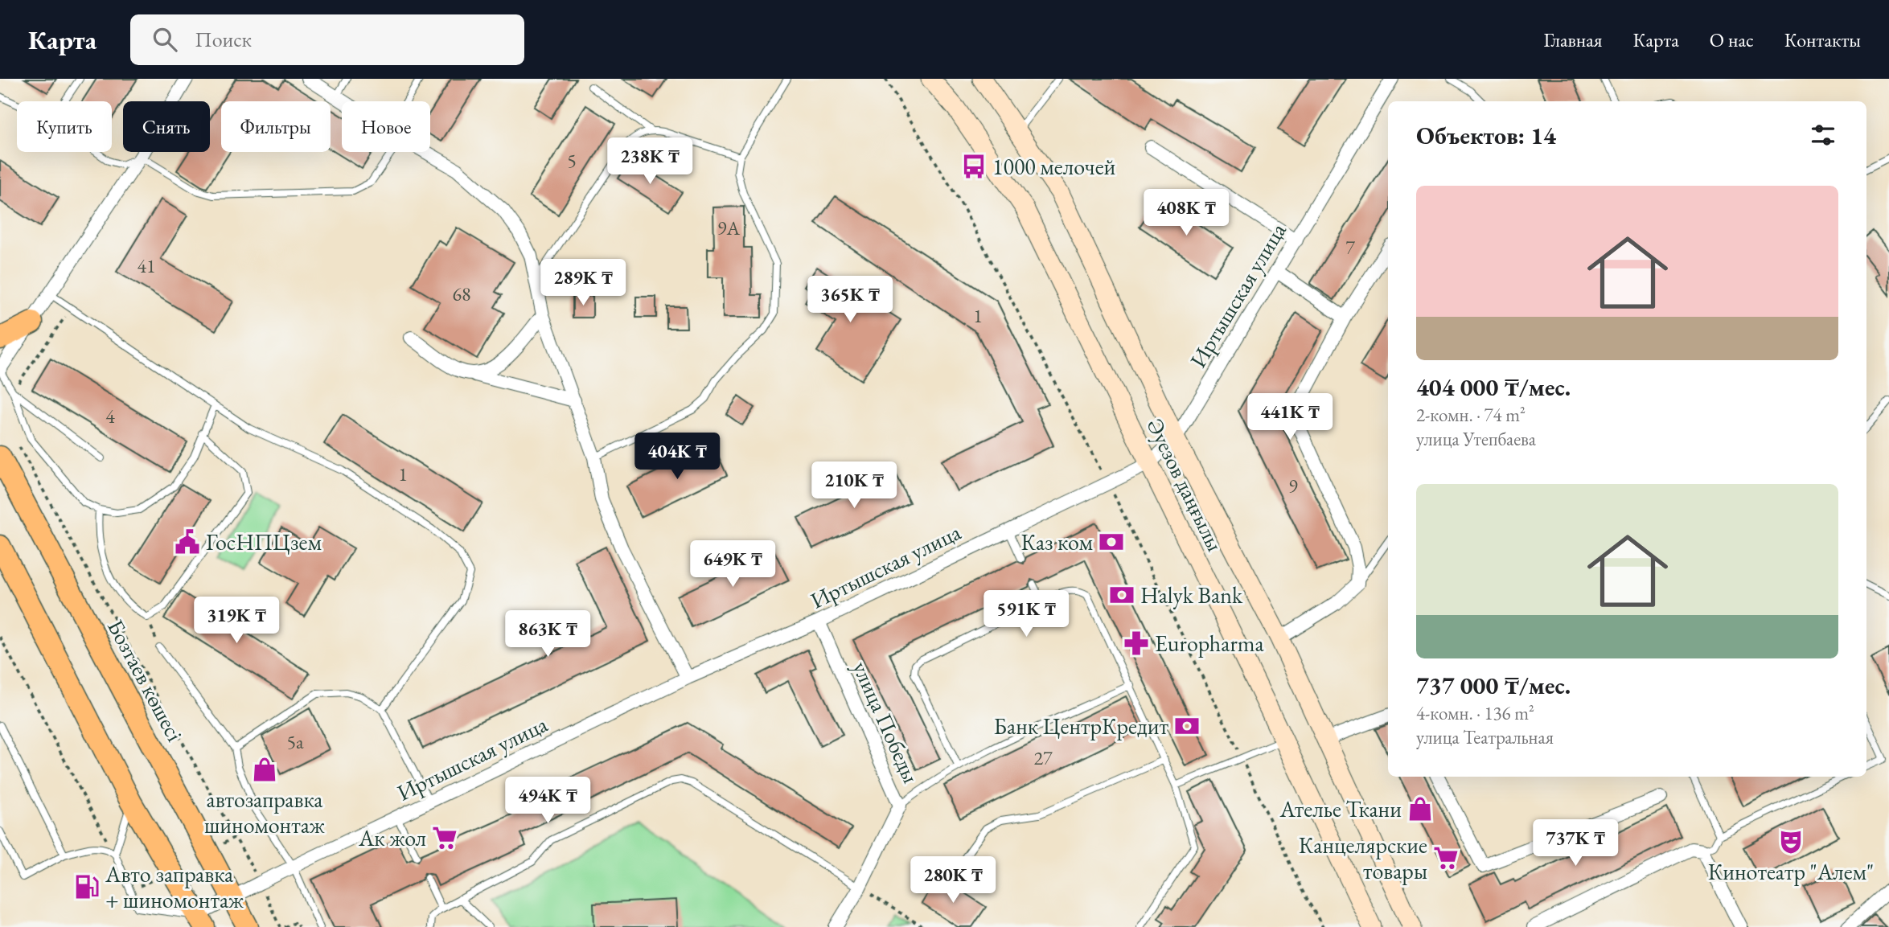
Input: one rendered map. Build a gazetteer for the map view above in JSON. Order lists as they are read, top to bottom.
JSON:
{
  "streets": {
    "highway": ["Бозтаев көшесі"],
    "main road": ["Әуезов даңғылы"],
    "street": ["Иртышская улица", "улица Победы"]
  },
  "crossings": [
    ["Иртышская улица", "Әуезов даңғылы"],
    ["Иртышская улица", "Бозтаев көшесі"],
    ["Иртышская улица", "улица Победы"]
  ],
  "places": {
    "bus stop": ["1000 мелочей"],
    "public building": ["ГосНПЦзем"],
    "bank": ["Каз ком", "Halyk Bank", "Банк ЦентрКредит"],
    "pharmacy": ["Europharma"],
    "shop": ["автозаправка шиномонтаж", "Ателье Ткани"],
    "supermarket": ["Ак жол", "Канцелярские товары"],
    "theatre": ["Кинотеатр \"Алем\""],
    "fuel station": ["Авто заправка + шиномонтаж"]
  },
  "house_numbers": [
    "5",
    "9А",
    "7",
    "41",
    "68",
    "1",
    "4",
    "1",
    "9",
    "5а",
    "27"
  ],
  "page": {
    "header": "Карта",
    "search": "Поиск",
    "nav": [
      "Главная",
      "Карта",
      "О нас",
      "Контакты"
    ],
    "chip": [
      "Купить",
      "Снять",
      "Фильтры",
      "Новое"
    ],
    "heading": "Объектов: 14",
    "price": [
      "238K ₸",
      "408K ₸",
      "289K ₸",
      "365K ₸",
      "441K ₸",
      "404K ₸",
      "210K ₸",
      "649K ₸",
      "591K ₸",
      "319K ₸",
      "863K ₸",
      "494K ₸",
      "737K ₸",
      "280K ₸"
    ],
    "list": [
      {
        "name": "404 000 ₸/мес.",
        "note": "2-комн. · 74 m² · улица Утепбаева"
      },
      {
        "name": "737 000 ₸/мес.",
        "note": "4-комн. · 136 m² · улица Театральная"
      }
    ]
  }
}
